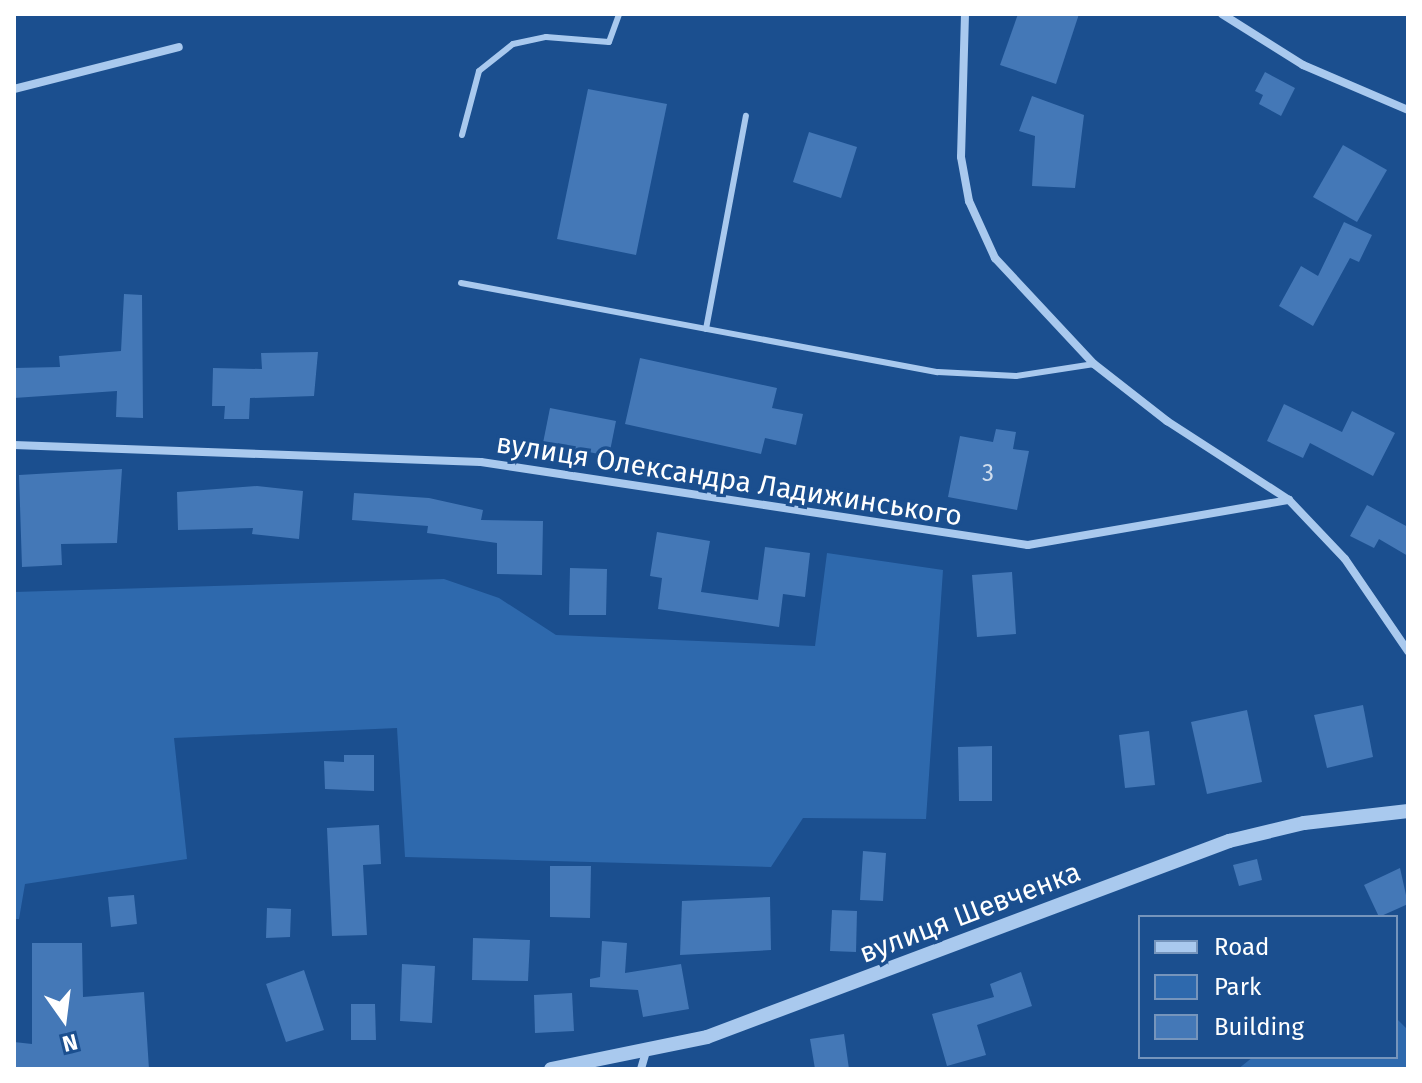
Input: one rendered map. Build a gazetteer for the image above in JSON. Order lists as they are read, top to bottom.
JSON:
{
  "streets": {
    "street": ["вулиця Олександра Ладижинського", "вулиця Шевченка"]
  },
  "house_numbers": ["3"],
  "legend": ["Road", "Park", "Building"],
  "north": "bottom"
}
